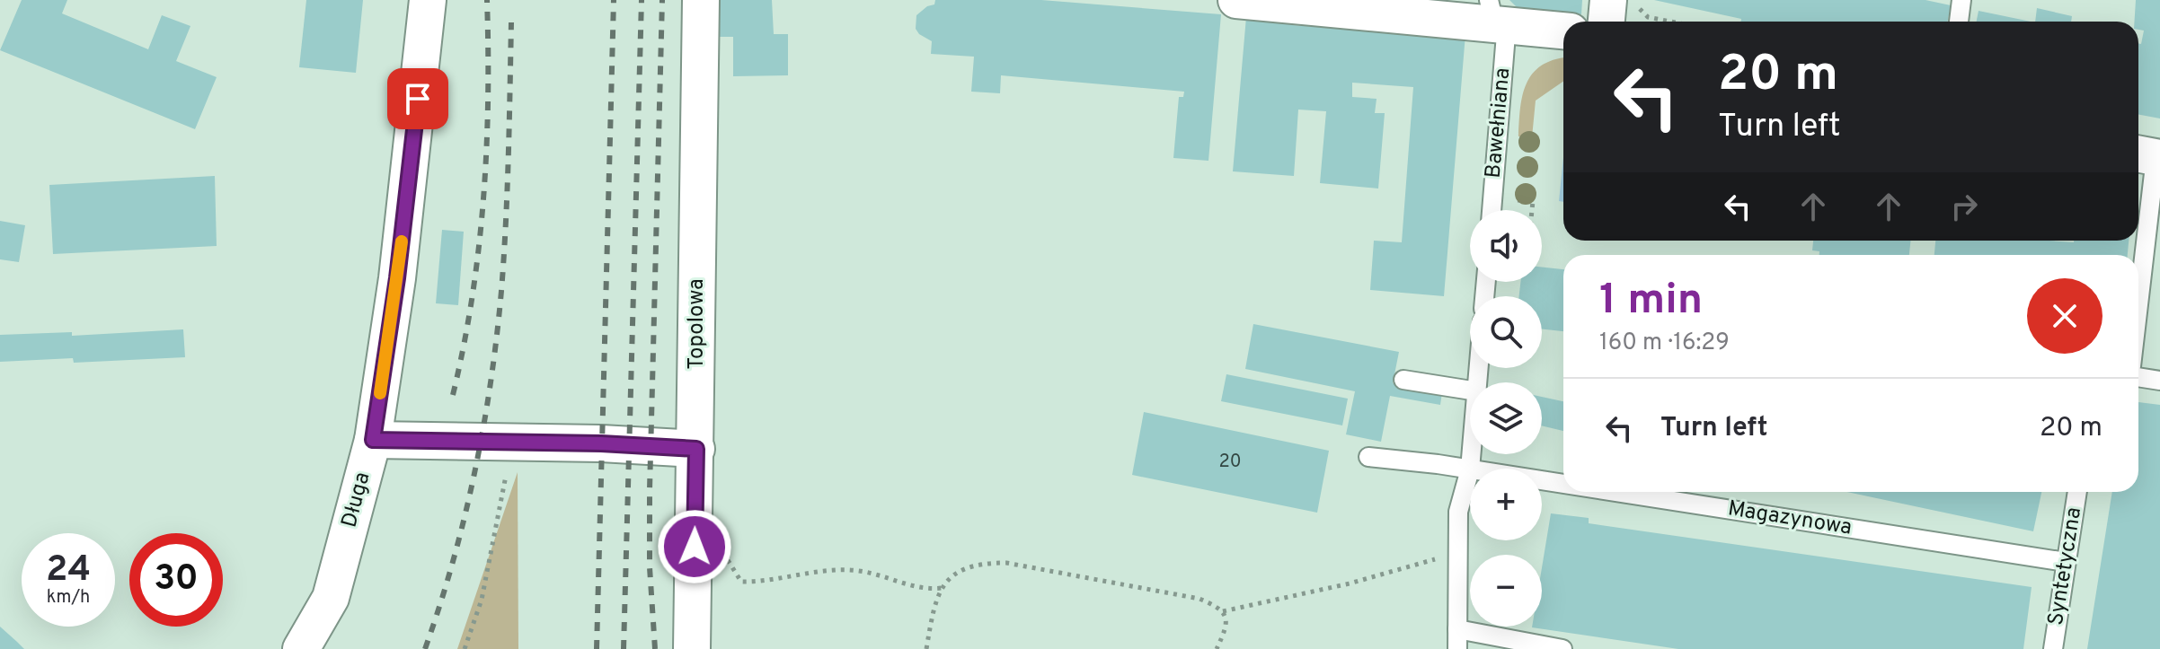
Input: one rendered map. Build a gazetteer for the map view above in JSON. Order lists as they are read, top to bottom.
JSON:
{
  "streets": {
    "street": ["Topolowa", "Długa"],
    "lane": ["Bawełniana", "Magazynowa", "Syntetyczna"]
  },
  "crossings": [
    ["Magazynowa", "Syntetyczna"]
  ],
  "house_numbers": ["20"],
  "page": {
    "turn": ["20 m", "Turn left"],
    "map_buttons": ["+", "−"],
    "heading": ["1 min", "160 m · 16:29"],
    "list": [
      {
        "name": "Turn left",
        "value": "20 m"
      }
    ],
    "speed": "24 km/h",
    "limit": "30"
  }
}
